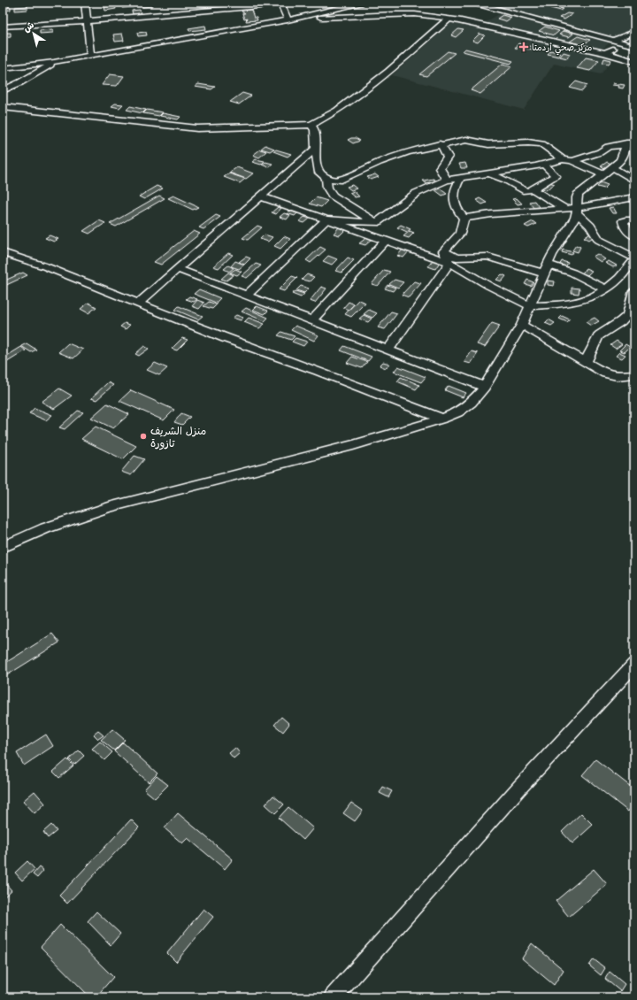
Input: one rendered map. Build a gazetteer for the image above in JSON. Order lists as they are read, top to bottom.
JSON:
{
  "places": {
    "health": ["مركز صحي أردمتا"],
    "other": ["منزل الشريف تازورة"]
  },
  "north": "top left"
}
